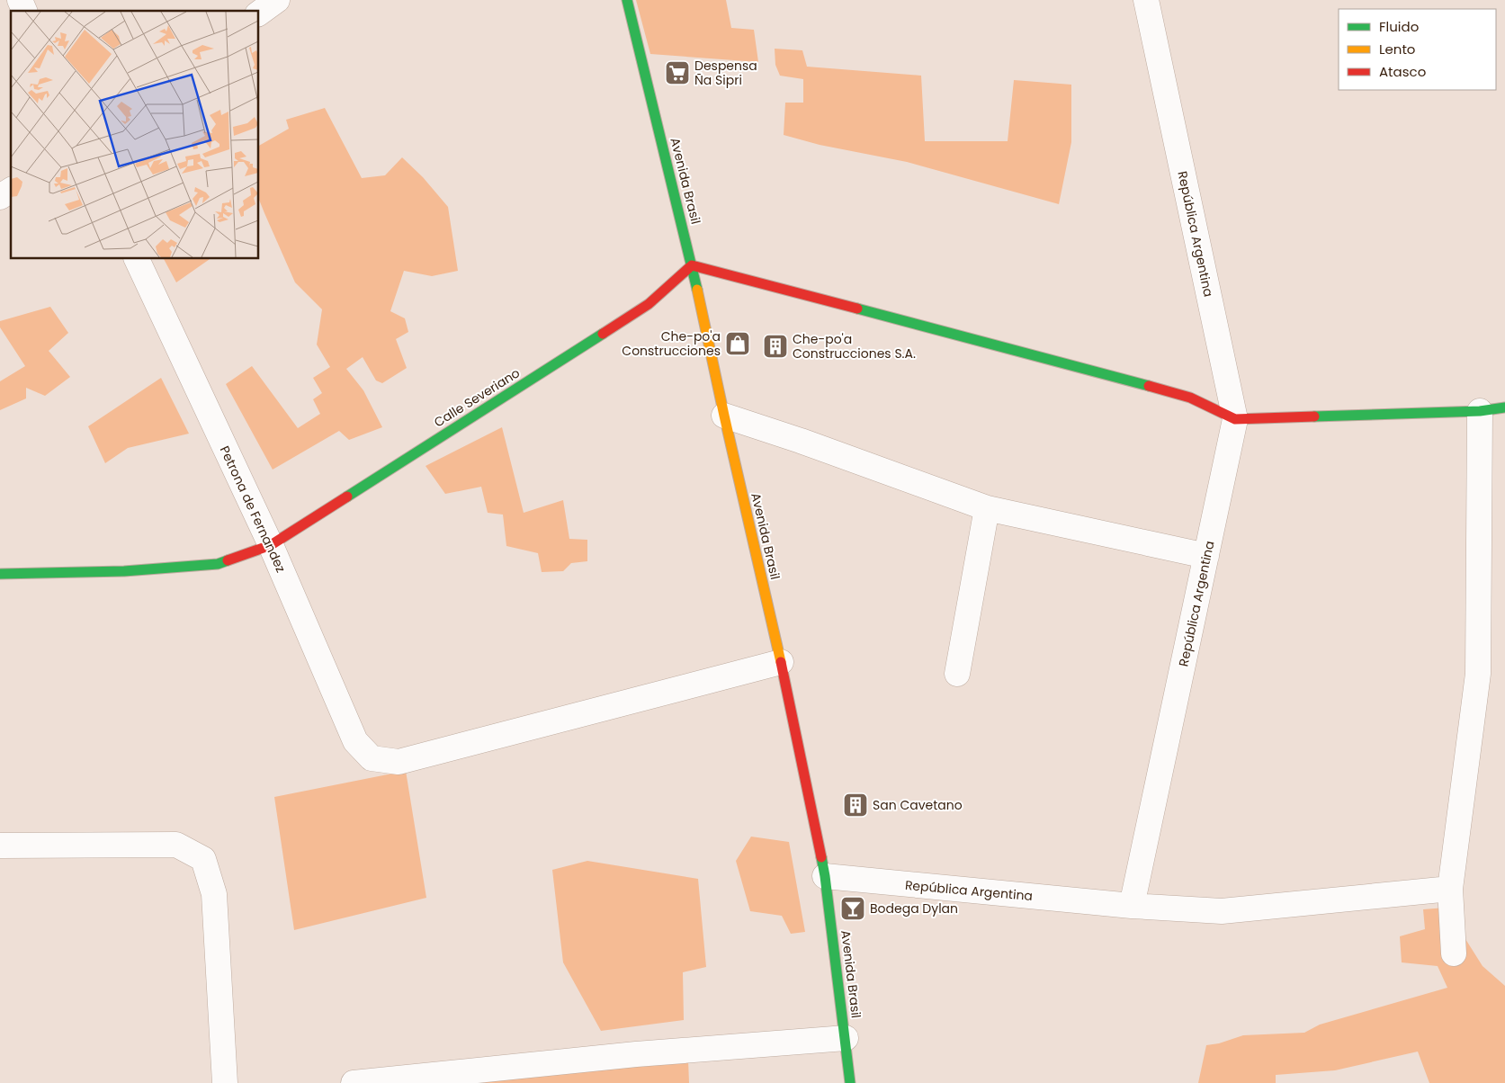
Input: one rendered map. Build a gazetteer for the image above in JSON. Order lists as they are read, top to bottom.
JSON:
{
  "streets": {
    "street": [
      "Avenida Brasil",
      "República Argentina",
      "Calle Severiano",
      "Petrona de Fernandez"
    ]
  },
  "crossings": [
    ["Avenida Brasil", "República Argentina"],
    ["Avenida Brasil", "Calle Severiano"],
    ["Avenida Brasil", "Petrona de Fernandez"],
    ["Calle Severiano", "Petrona de Fernandez"]
  ],
  "places": {
    "supermarket": ["Despensa Ña Sipri"],
    "shop": ["Che-po'a Construcciones"],
    "building": ["Che-po'a Construcciones S.A.", "San Cavetano"],
    "bar": ["Bodega Dylan"]
  },
  "legend": ["Fluido", "Lento", "Atasco"]
}
